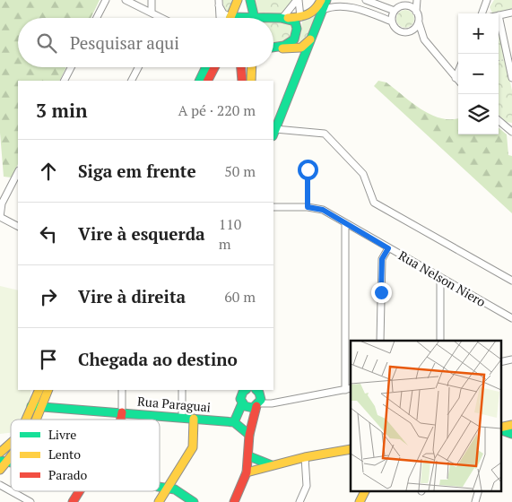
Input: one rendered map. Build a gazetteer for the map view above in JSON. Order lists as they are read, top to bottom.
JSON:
{
  "streets": {
    "main road": ["Rua Paraguai"],
    "street": ["Rua Nelson Niero"]
  },
  "legend": ["Livre", "Lento", "Parado"],
  "page": {
    "map_buttons": ["+", "−"],
    "search": "Pesquisar aqui",
    "heading": ["3 min", "A pé · 220 m"],
    "list": [
      ["Siga em frente", "50 m"],
      ["Vire à esquerda", "110 m"],
      ["Vire à direita", "60 m"],
      "Chegada ao destino"
    ]
  }
}
